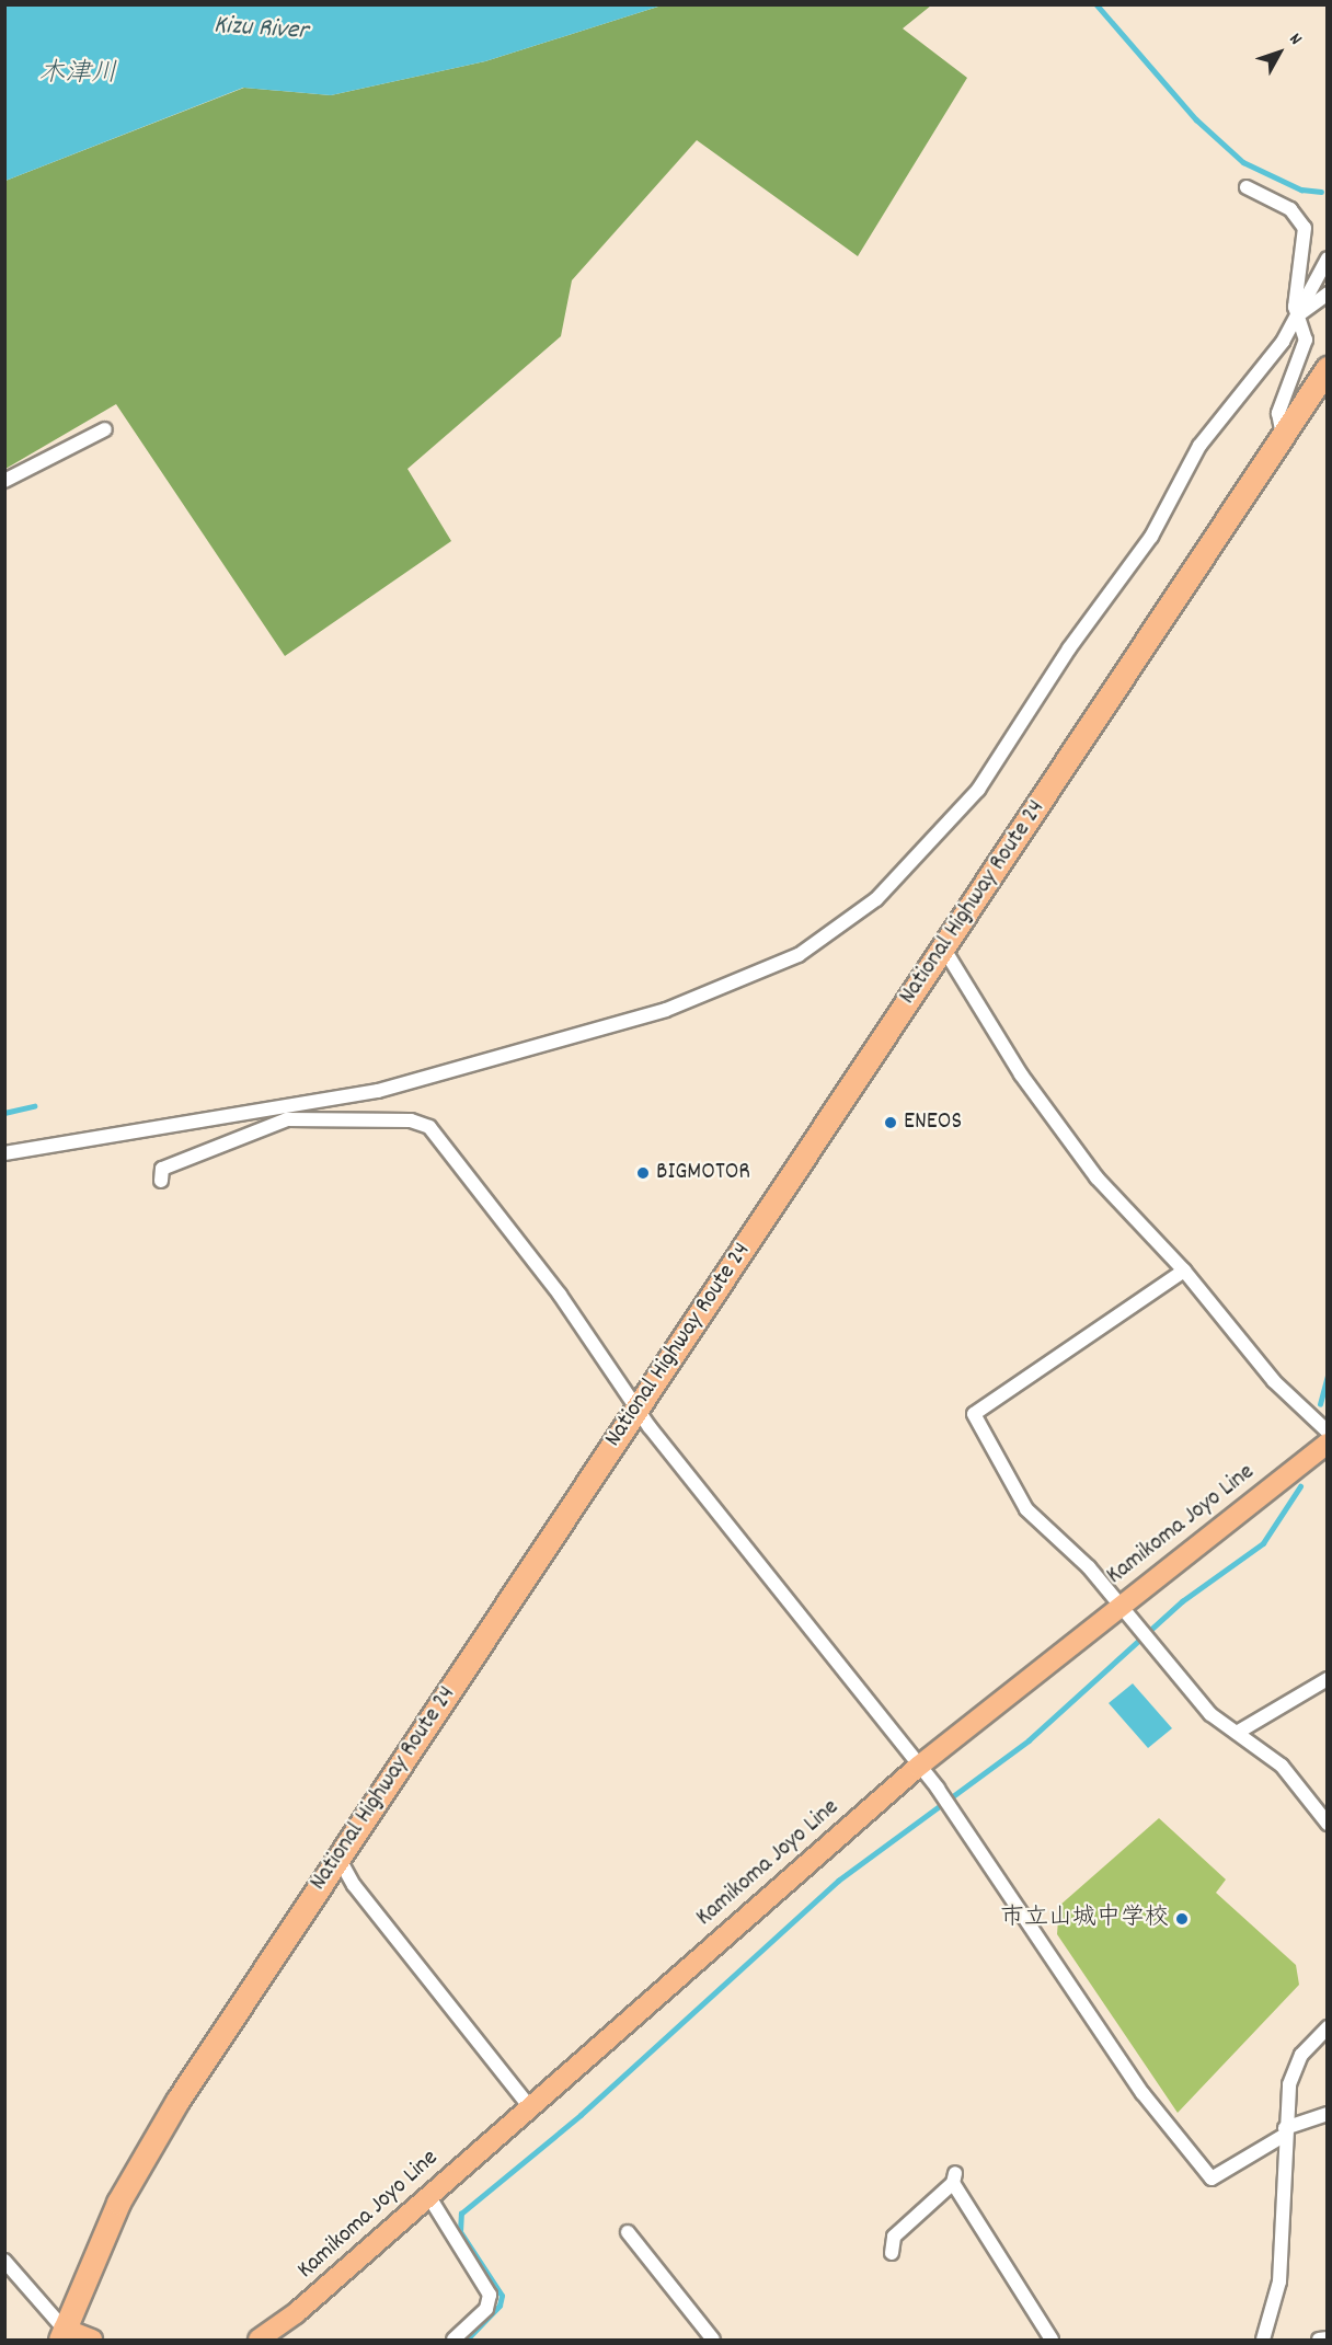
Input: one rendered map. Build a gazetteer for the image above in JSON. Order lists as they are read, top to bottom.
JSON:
{
  "streets": {
    "highway": ["National Highway Route 24"],
    "main road": ["Kamikoma Joyo Line"]
  },
  "water": ["Kizu River", "木津川"],
  "places": ["ENEOS", "BIGMOTOR", "市立山城中学校"],
  "north": "top right"
}
